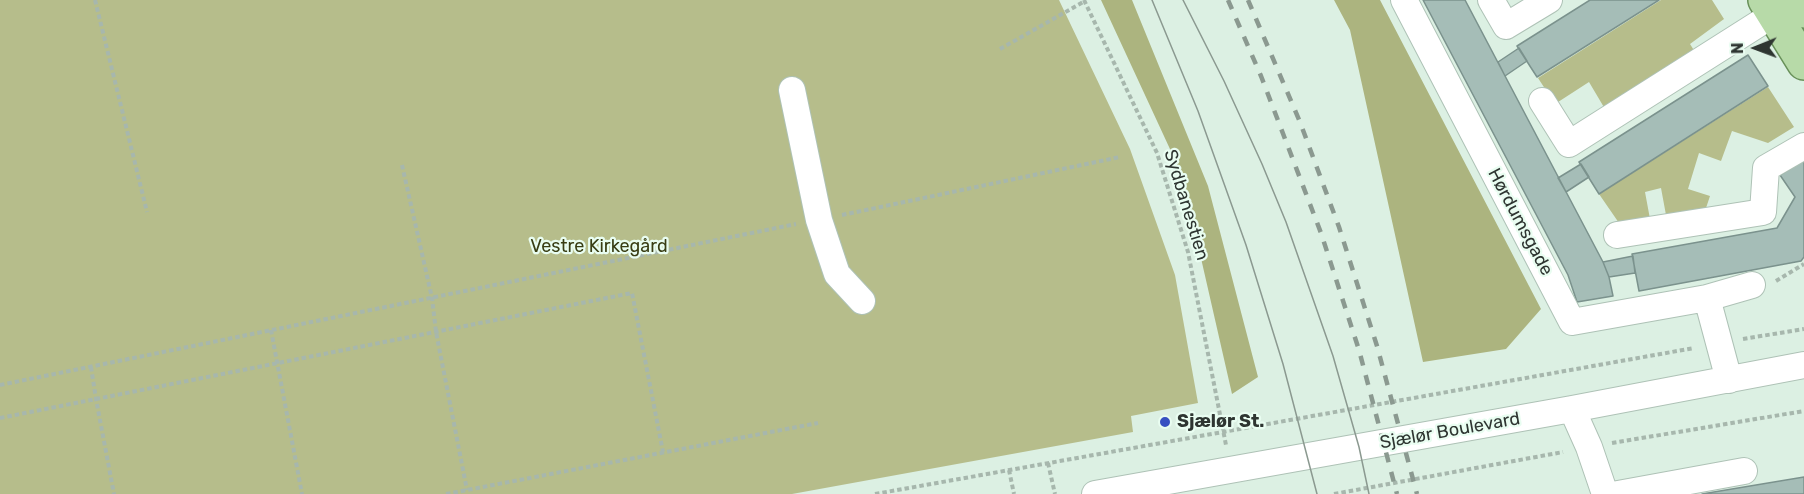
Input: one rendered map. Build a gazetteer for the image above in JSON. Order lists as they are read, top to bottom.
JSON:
{
  "streets": {
    "street": ["Hørdumsgade", "Sjælør Boulevard"],
    "path": ["Sydbanestien"]
  },
  "parks": ["Vestre Kirkegård"],
  "places": ["Sjælør St."],
  "north": "left"
}
